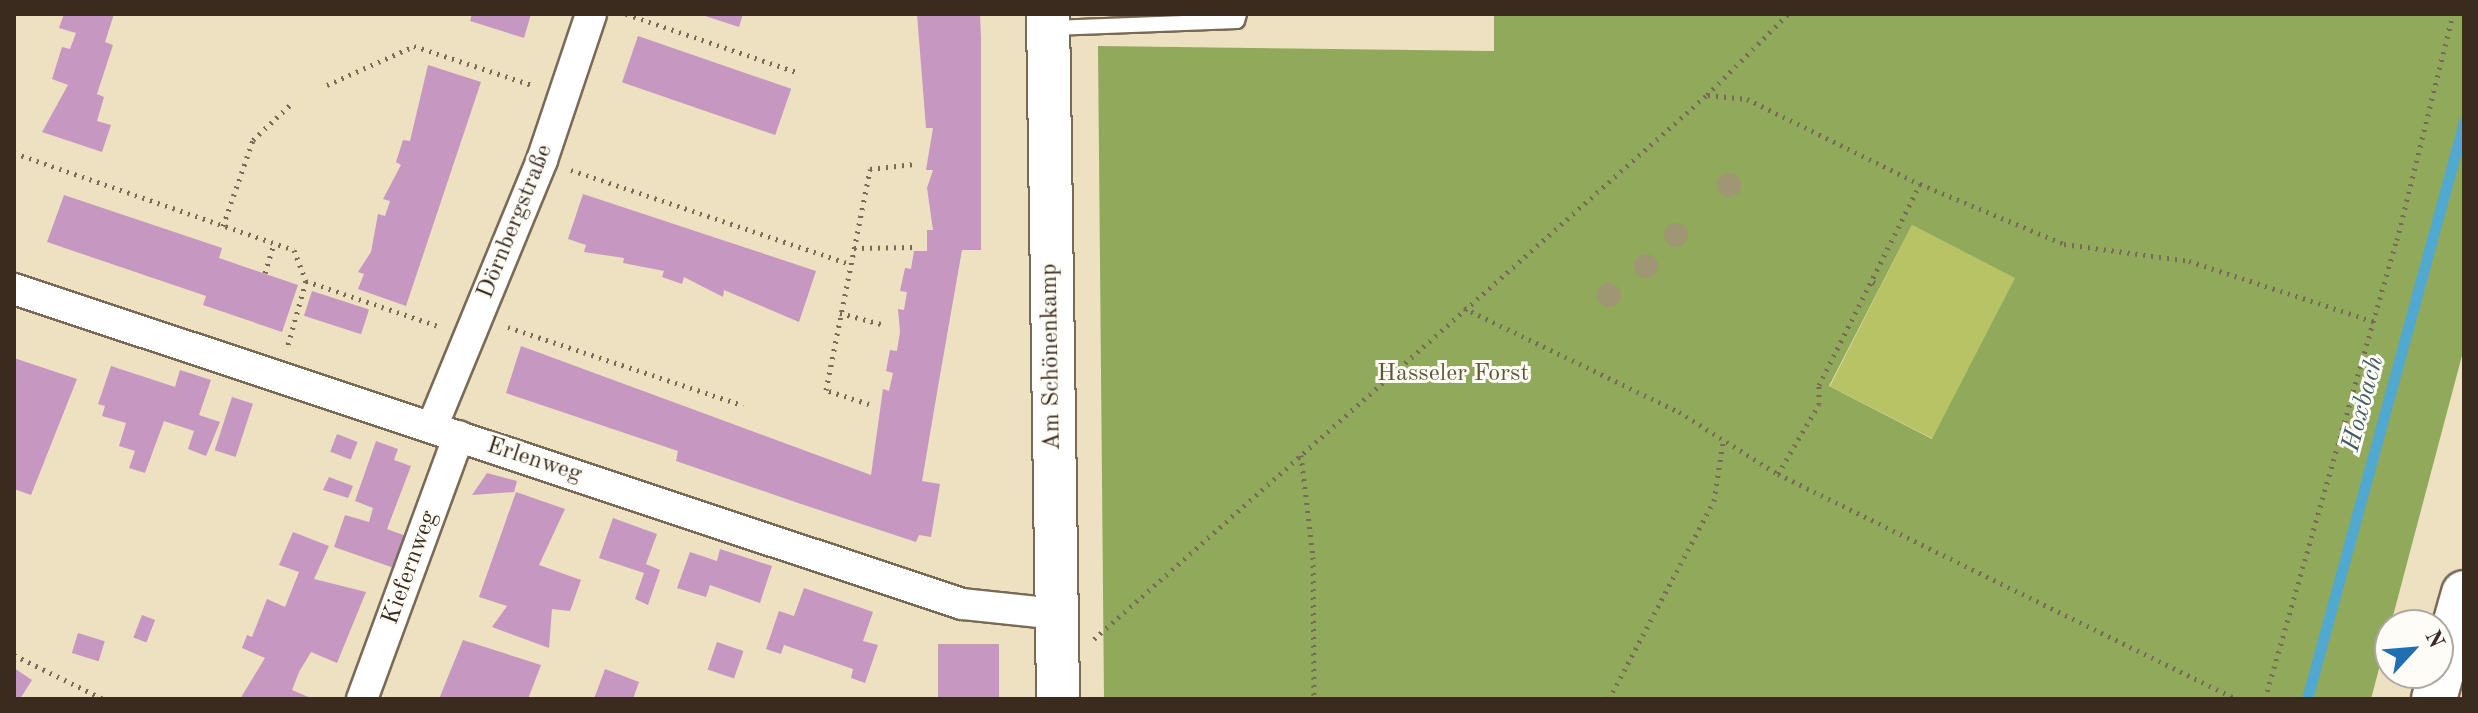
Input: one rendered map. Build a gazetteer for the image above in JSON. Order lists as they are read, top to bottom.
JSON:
{
  "streets": {
    "main road": ["Am Schönenkamp"],
    "street": ["Dörnbergstraße", "Erlenweg", "Kiefernweg"]
  },
  "crossings": [
    ["Dörnbergstraße", "Erlenweg"],
    ["Dörnbergstraße", "Kiefernweg"],
    ["Am Schönenkamp", "Erlenweg"],
    ["Erlenweg", "Kiefernweg"]
  ],
  "water": ["Hoxbach"],
  "parks": ["Hasseler Forst"],
  "north": "top right"
}
